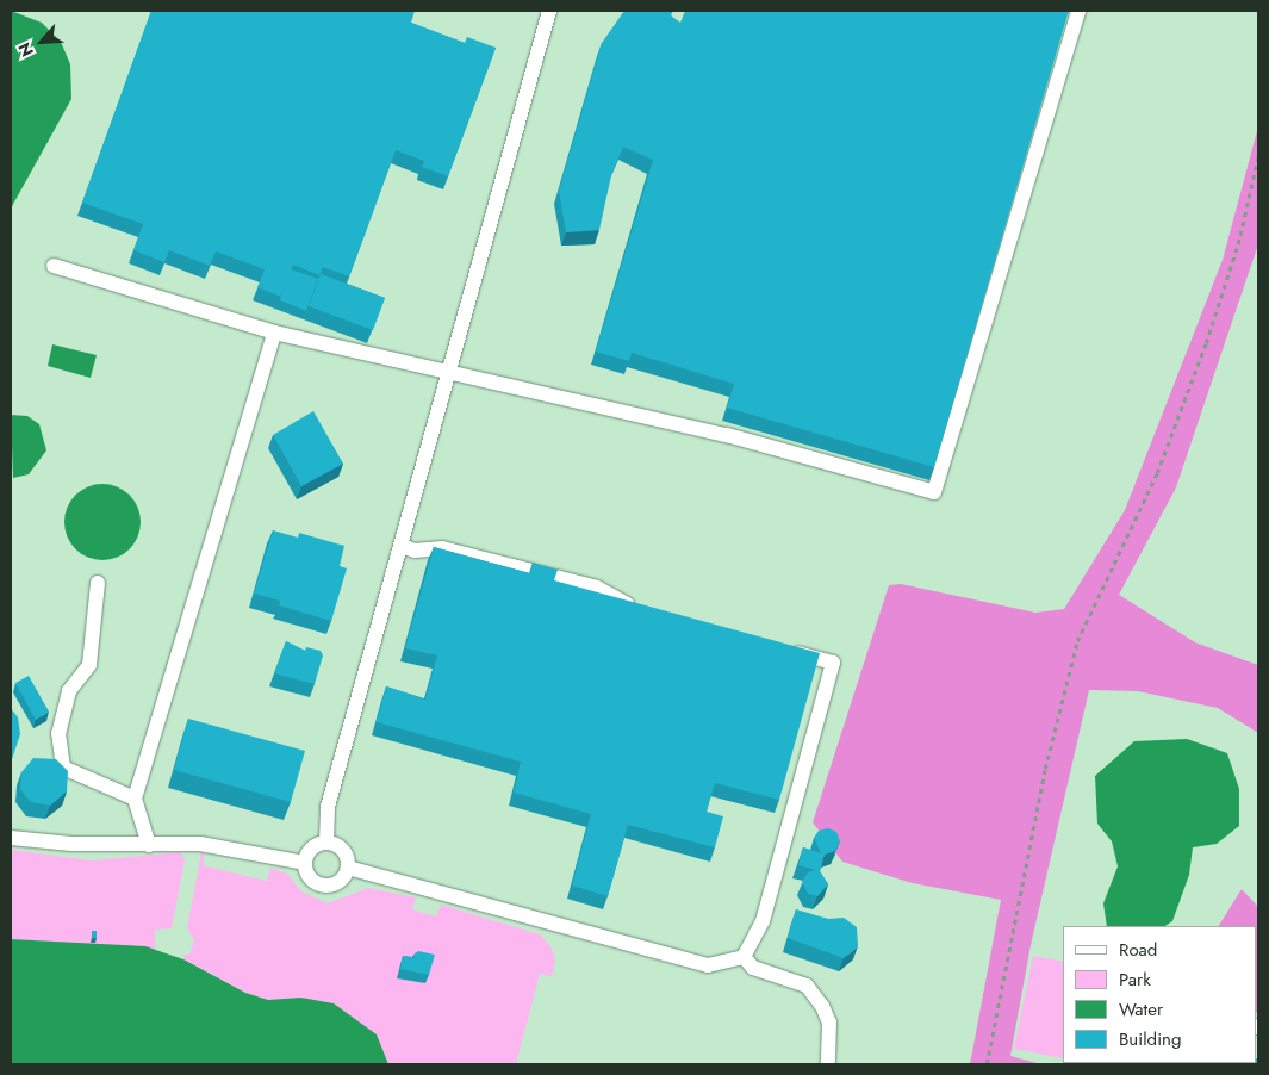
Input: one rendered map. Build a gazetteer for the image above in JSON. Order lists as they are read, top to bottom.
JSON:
{
  "legend": [
    "Road",
    "Park",
    "Water",
    "Building"
  ],
  "north": "bottom left"
}
